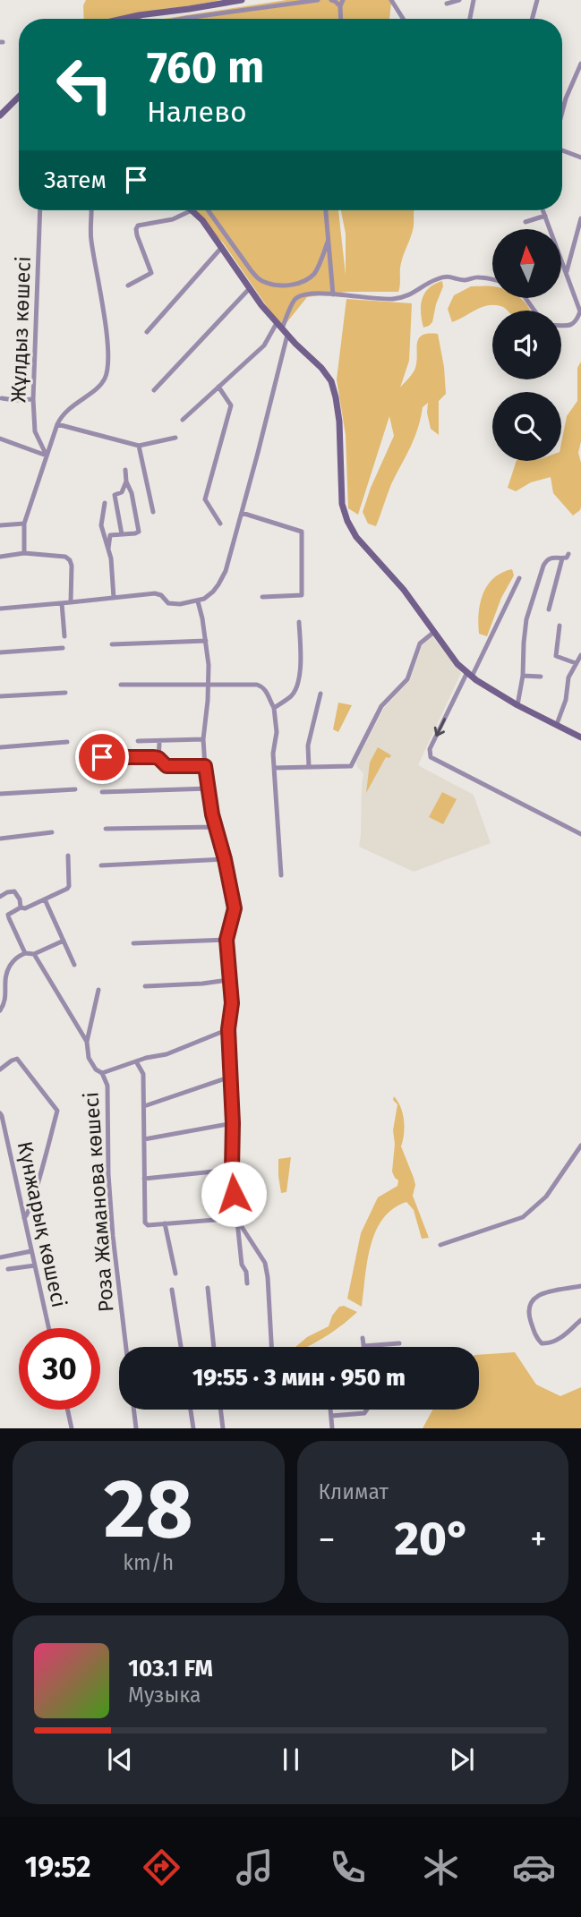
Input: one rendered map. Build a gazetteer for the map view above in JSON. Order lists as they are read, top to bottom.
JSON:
{
  "streets": {
    "street": ["Жұлдыз көшесі", "Роза Жаманова көшесі", "Күнжарық көшесі"]
  },
  "north": "top",
  "page": {
    "turn": ["760 m", "Налево"],
    "then": "Затем",
    "limit": "30",
    "trip": "19:55 · 3 мин · 950 m",
    "tile": [
      ["28", "km/h"],
      "Климат"
    ],
    "heat": ["−", "20°", "+"],
    "song": ["103.1 FM", "Музыка"],
    "tabs": "19:52"
  }
}
